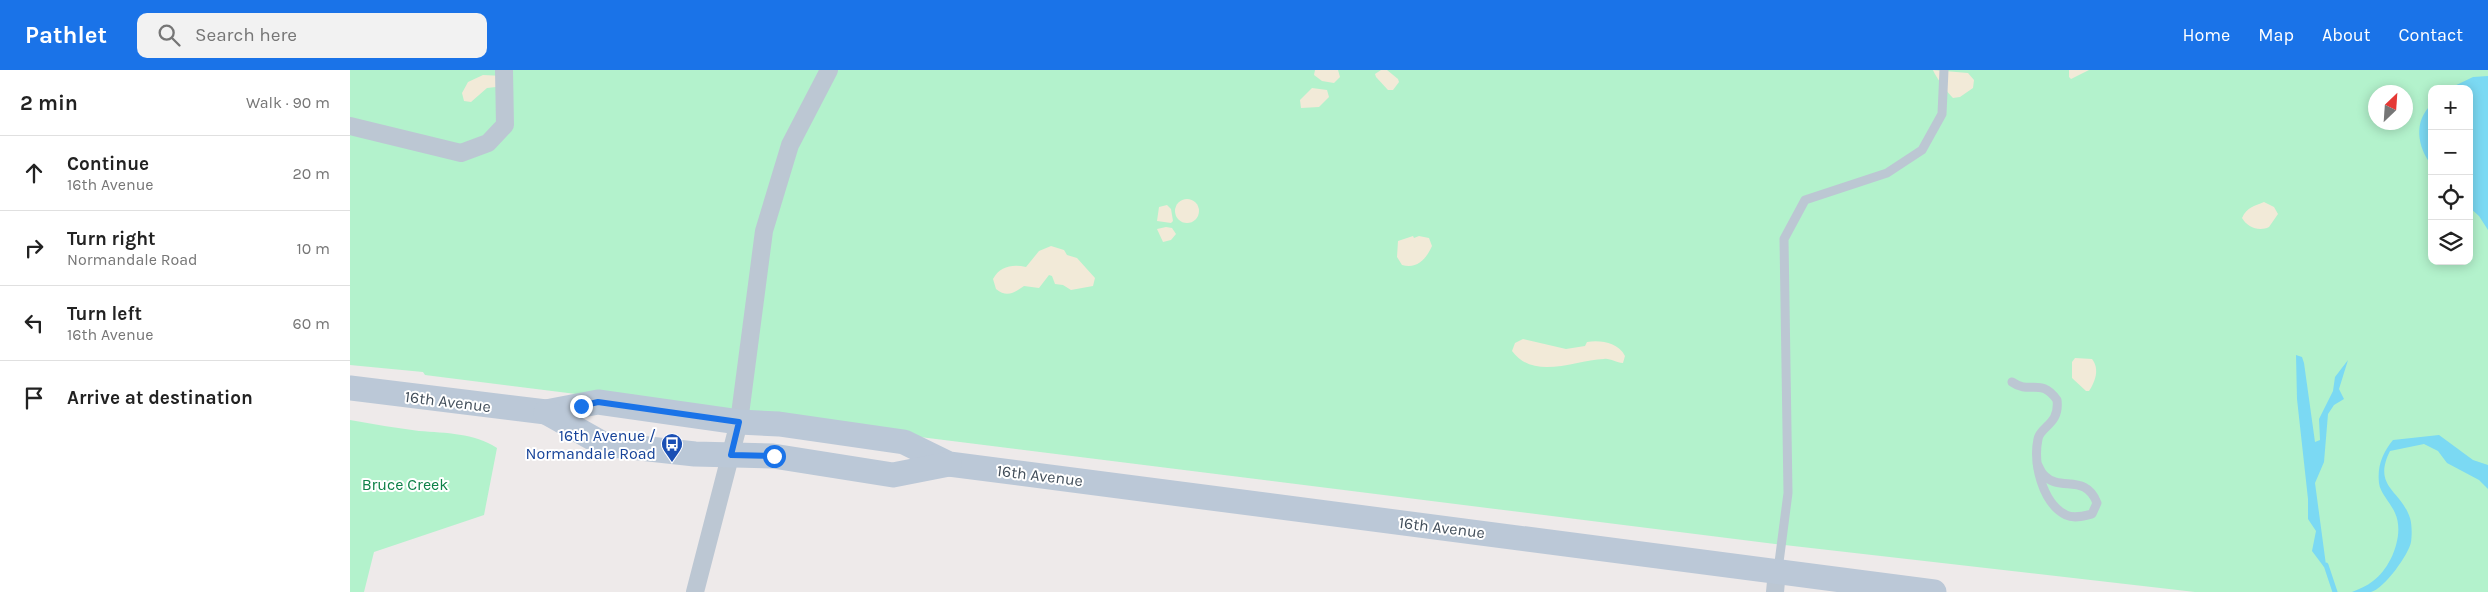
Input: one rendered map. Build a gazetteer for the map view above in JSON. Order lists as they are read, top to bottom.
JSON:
{
  "streets": {
    "main road": ["16th Avenue"]
  },
  "parks": ["Bruce Creek"],
  "places": {
    "bus stop": ["16th Avenue / Normandale Road"]
  },
  "north": "top right",
  "page": {
    "header": "Pathlet",
    "search": "Search here",
    "nav": [
      "Home",
      "Map",
      "About",
      "Contact"
    ],
    "heading": ["2 min", "Walk · 90 m"],
    "map_buttons": ["+", "−"],
    "list": [
      ["Continue", "16th Avenue", "20 m"],
      ["Turn right", "Normandale Road", "10 m"],
      ["Turn left", "16th Avenue", "60 m"],
      "Arrive at destination"
    ]
  }
}
